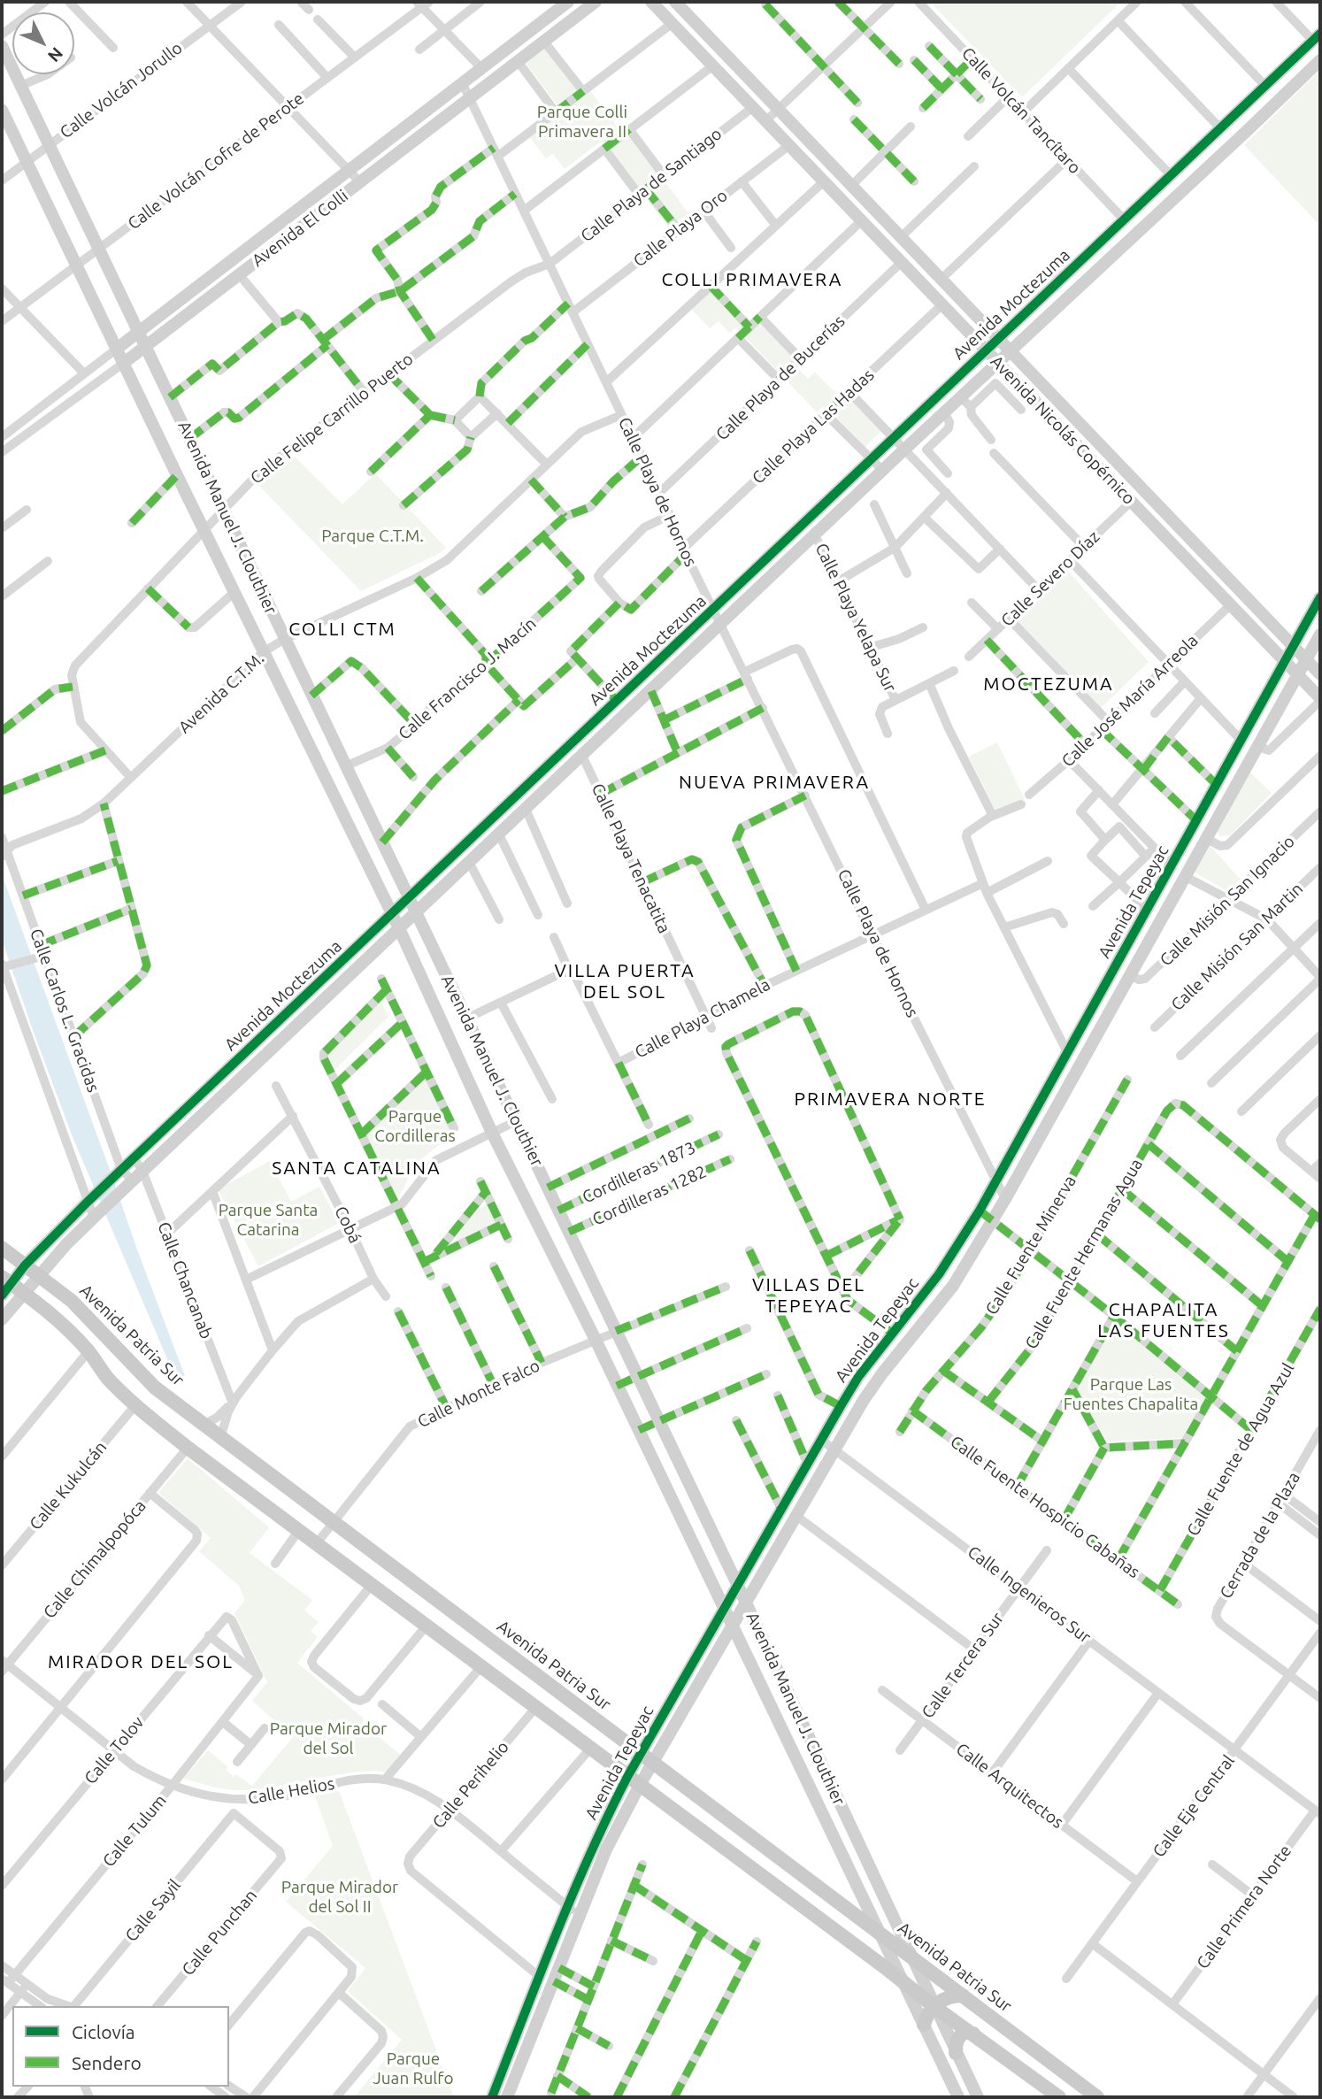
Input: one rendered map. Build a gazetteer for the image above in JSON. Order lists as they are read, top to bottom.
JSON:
{
  "streets": {
    "main road": ["Avenida Patria Sur"],
    "street": [
      "Calle Volcán Jorullo",
      "Calle Volcán Tancítaro",
      "Calle Volcán Cofre de Perote",
      "Calle Playa de Santiago",
      "Avenida El Colli",
      "Calle Playa Oro",
      "Avenida Moctezuma",
      "Calle Playa de Bucerías",
      "Calle Felipe Carrillo Puerto",
      "Calle Playa Las Hadas",
      "Avenida Nicolás Copérnico",
      "Calle Playa de Hornos",
      "Avenida Manuel J. Clouthier",
      "Calle Severo Díaz",
      "Calle Playa Yelapa Sur",
      "Calle Francisco J. Macín",
      "Avenida C.T.M.",
      "Calle José María Arreola",
      "Calle Playa Tenacatita",
      "Calle Misión San Ignacio",
      "Avenida Tepeyac",
      "Calle Misión San Martin",
      "Calle Carlos L. Gracidas",
      "Calle Playa Chamela",
      "Cordilleras 1873",
      "Cordilleras 1282",
      "Cobá",
      "Calle Fuente Minerva",
      "Calle Fuente Hermanas Agua",
      "Calle Chancanab",
      "Calle Monte Falco",
      "Calle Fuente de Agua Azul",
      "Calle Kukulcán",
      "Calle Fuente Hospicio Cabañas",
      "Cerrada de la Plaza",
      "Calle Chimalpopóca",
      "Calle Ingenieros Sur",
      "Calle Tercera Sur",
      "Calle Tolov",
      "Calle Perihelio",
      "Calle Arquitectos",
      "Calle Helios",
      "Calle Eje Central",
      "Calle Tulum",
      "Calle Primera Norte",
      "Calle Sayil",
      "Calle Punchan"
    ]
  },
  "crossings": [
    ["Calle Volcán Jorullo", "Avenida Manuel J. Clouthier"],
    ["Calle Volcán Tancítaro", "Avenida Moctezuma"],
    ["Calle Volcán Cofre de Perote", "Avenida Manuel J. Clouthier"],
    ["Calle Playa de Santiago", "Calle Felipe Carrillo Puerto"],
    ["Calle Playa de Santiago", "Avenida Nicolás Copérnico"],
    ["Calle Playa de Santiago", "Calle Playa de Hornos"],
    ["Avenida El Colli", "Calle Playa de Hornos"],
    ["Avenida El Colli", "Avenida Manuel J. Clouthier"],
    ["Calle Playa Oro", "Avenida Nicolás Copérnico"],
    ["Calle Playa Oro", "Calle Playa de Hornos"],
    ["Avenida Moctezuma", "Avenida Nicolás Copérnico"],
    ["Avenida Moctezuma", "Calle Playa de Hornos"],
    ["Avenida Moctezuma", "Avenida Manuel J. Clouthier"],
    ["Avenida Moctezuma", "Calle Playa Yelapa Sur"],
    ["Avenida Moctezuma", "Calle Playa Tenacatita"],
    ["Avenida Moctezuma", "Calle Carlos L. Gracidas"],
    ["Avenida Moctezuma", "Calle Chancanab"],
    ["Avenida Moctezuma", "Avenida Patria Sur"],
    ["Calle Playa de Bucerías", "Avenida Nicolás Copérnico"],
    ["Calle Playa de Bucerías", "Calle Playa de Hornos"],
    ["Calle Felipe Carrillo Puerto", "Calle Playa de Hornos"],
    ["Calle Felipe Carrillo Puerto", "Avenida Manuel J. Clouthier"],
    ["Calle Playa Las Hadas", "Avenida Nicolás Copérnico"],
    ["Calle Playa Las Hadas", "Calle Playa de Hornos"],
    ["Avenida Nicolás Copérnico", "Calle Severo Díaz"],
    ["Avenida Nicolás Copérnico", "Calle José María Arreola"],
    ["Avenida Nicolás Copérnico", "Avenida Tepeyac"],
    ["Calle Playa de Hornos", "Avenida C.T.M."],
    ["Calle Playa de Hornos", "Avenida Tepeyac"],
    ["Calle Playa de Hornos", "Calle Playa Chamela"],
    ["Avenida Manuel J. Clouthier", "Calle Francisco J. Macín"],
    ["Avenida Manuel J. Clouthier", "Avenida C.T.M."],
    ["Avenida Manuel J. Clouthier", "Avenida Tepeyac"],
    ["Avenida Manuel J. Clouthier", "Cordilleras 1873"],
    ["Avenida Manuel J. Clouthier", "Cordilleras 1282"],
    ["Avenida Manuel J. Clouthier", "Avenida Patria Sur"],
    ["Avenida Manuel J. Clouthier", "Calle Monte Falco"],
    ["Avenida C.T.M.", "Calle Carlos L. Gracidas"],
    ["Calle Playa Tenacatita", "Calle Playa Chamela"],
    ["Calle Misión San Ignacio", "Avenida Tepeyac"],
    ["Avenida Tepeyac", "Avenida Patria Sur"],
    ["Avenida Tepeyac", "Calle Ingenieros Sur"],
    ["Avenida Tepeyac", "Calle Perihelio"],
    ["Avenida Tepeyac", "Calle Helios"],
    ["Calle Fuente Minerva", "Calle Fuente Hospicio Cabañas"],
    ["Avenida Patria Sur", "Calle Monte Falco"],
    ["Calle Fuente de Agua Azul", "Calle Fuente Hospicio Cabañas"],
    ["Cerrada de la Plaza", "Calle Eje Central"],
    ["Calle Chimalpopóca", "Calle Helios"],
    ["Calle Ingenieros Sur", "Calle Tercera Sur"],
    ["Calle Ingenieros Sur", "Calle Eje Central"],
    ["Calle Ingenieros Sur", "Calle Primera Norte"],
    ["Calle Tercera Sur", "Calle Arquitectos"],
    ["Calle Tolov", "Calle Helios"],
    ["Calle Tolov", "Calle Tulum"],
    ["Calle Perihelio", "Calle Helios"],
    ["Calle Arquitectos", "Calle Eje Central"],
    ["Calle Helios", "Calle Tulum"],
    ["Calle Sayil", "Calle Punchan"]
  ],
  "districts": [
    "COLLI PRIMAVERA",
    "COLLI CTM",
    "MOCTEZUMA",
    "NUEVA PRIMAVERA",
    "VILLA PUERTA DEL SOL",
    "PRIMAVERA NORTE",
    "SANTA CATALINA",
    "VILLAS DEL TEPEYAC",
    "CHAPALITA LAS FUENTES",
    "MIRADOR DEL SOL"
  ],
  "parks": [
    "Parque Colli Primavera II",
    "Parque C.T.M.",
    "Parque Cordilleras",
    "Parque Santa Catarina",
    "Parque Las Fuentes Chapalita",
    "Parque Mirador del Sol",
    "Parque Mirador del Sol II",
    "Parque Juan Rulfo"
  ],
  "legend": ["Ciclovía", "Sendero"],
  "north": "bottom right"
}
